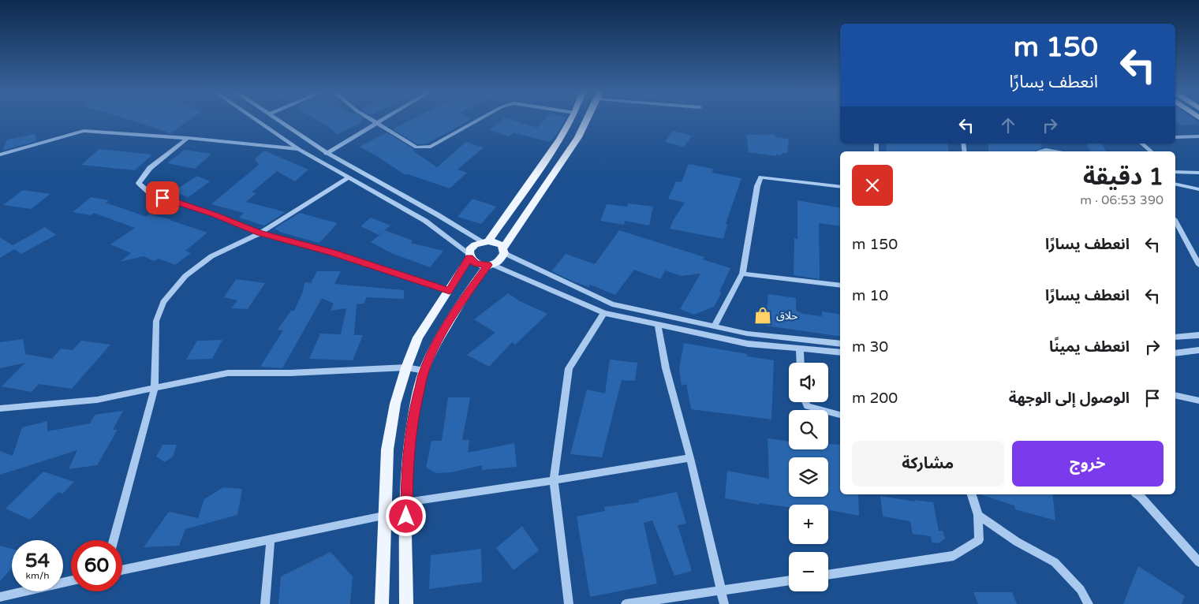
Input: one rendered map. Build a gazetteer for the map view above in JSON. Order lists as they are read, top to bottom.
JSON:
{
  "places": {
    "shop": ["حلاق"]
  },
  "page": {
    "turn": ["150 m", "انعطف يسارًا"],
    "heading": ["1 دقيقة", "390 m · 06:53"],
    "list": [
      {
        "name": "انعطف يسارًا",
        "value": "150 m"
      },
      {
        "name": "انعطف يسارًا",
        "value": "10 m"
      },
      {
        "name": "انعطف يمينًا",
        "value": "30 m"
      },
      {
        "name": "الوصول إلى الوجهة",
        "value": "200 m"
      }
    ],
    "map_buttons": ["+", "−"],
    "buttons": ["خروج", "مشاركة"],
    "speed": "54 km/h",
    "limit": "60"
  }
}
